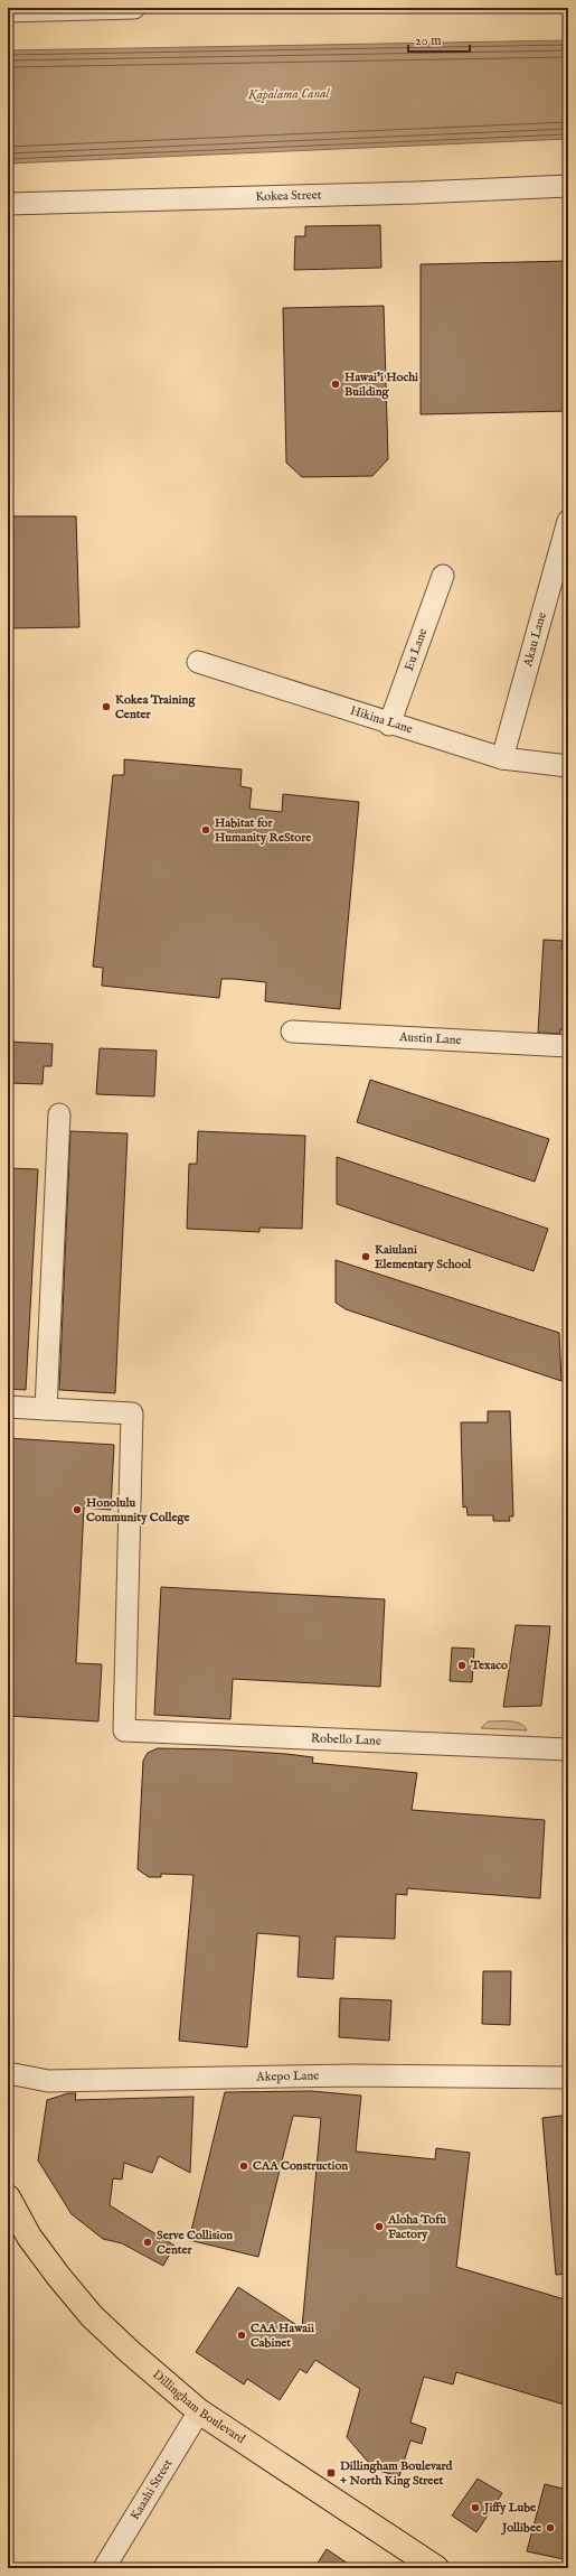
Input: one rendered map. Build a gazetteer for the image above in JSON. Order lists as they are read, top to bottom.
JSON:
{
  "streets": {
    "main road": ["Dillingham Boulevard"],
    "street": [
      "Kokea Street",
      "Akau Lane",
      "Eu Lane",
      "Hikina Lane",
      "Austin Lane",
      "Robello Lane",
      "Akepo Lane",
      "Kaaahi Street"
    ]
  },
  "crossings": [
    ["Akau Lane", "Hikina Lane"],
    ["Eu Lane", "Hikina Lane"],
    ["Dillingham Boulevard", "Kaaahi Street"]
  ],
  "water": ["Kapalama Canal"],
  "places": {
    "other": [
      "Hawai'i Hochi Building",
      "Kokea Training Center",
      "Habitat for Humanity ReStore",
      "Kaiulani Elementary School",
      "Honolulu Community College",
      "Texaco",
      "CAA Construction",
      "Aloha Tofu Factory",
      "Serve Collision Center",
      "CAA Hawaii Cabinet",
      "Jiffy Lube",
      "Jollibee"
    ],
    "transit": ["Dillingham Boulevard + North King Street"]
  },
  "scale_bar": "20 m"
}
